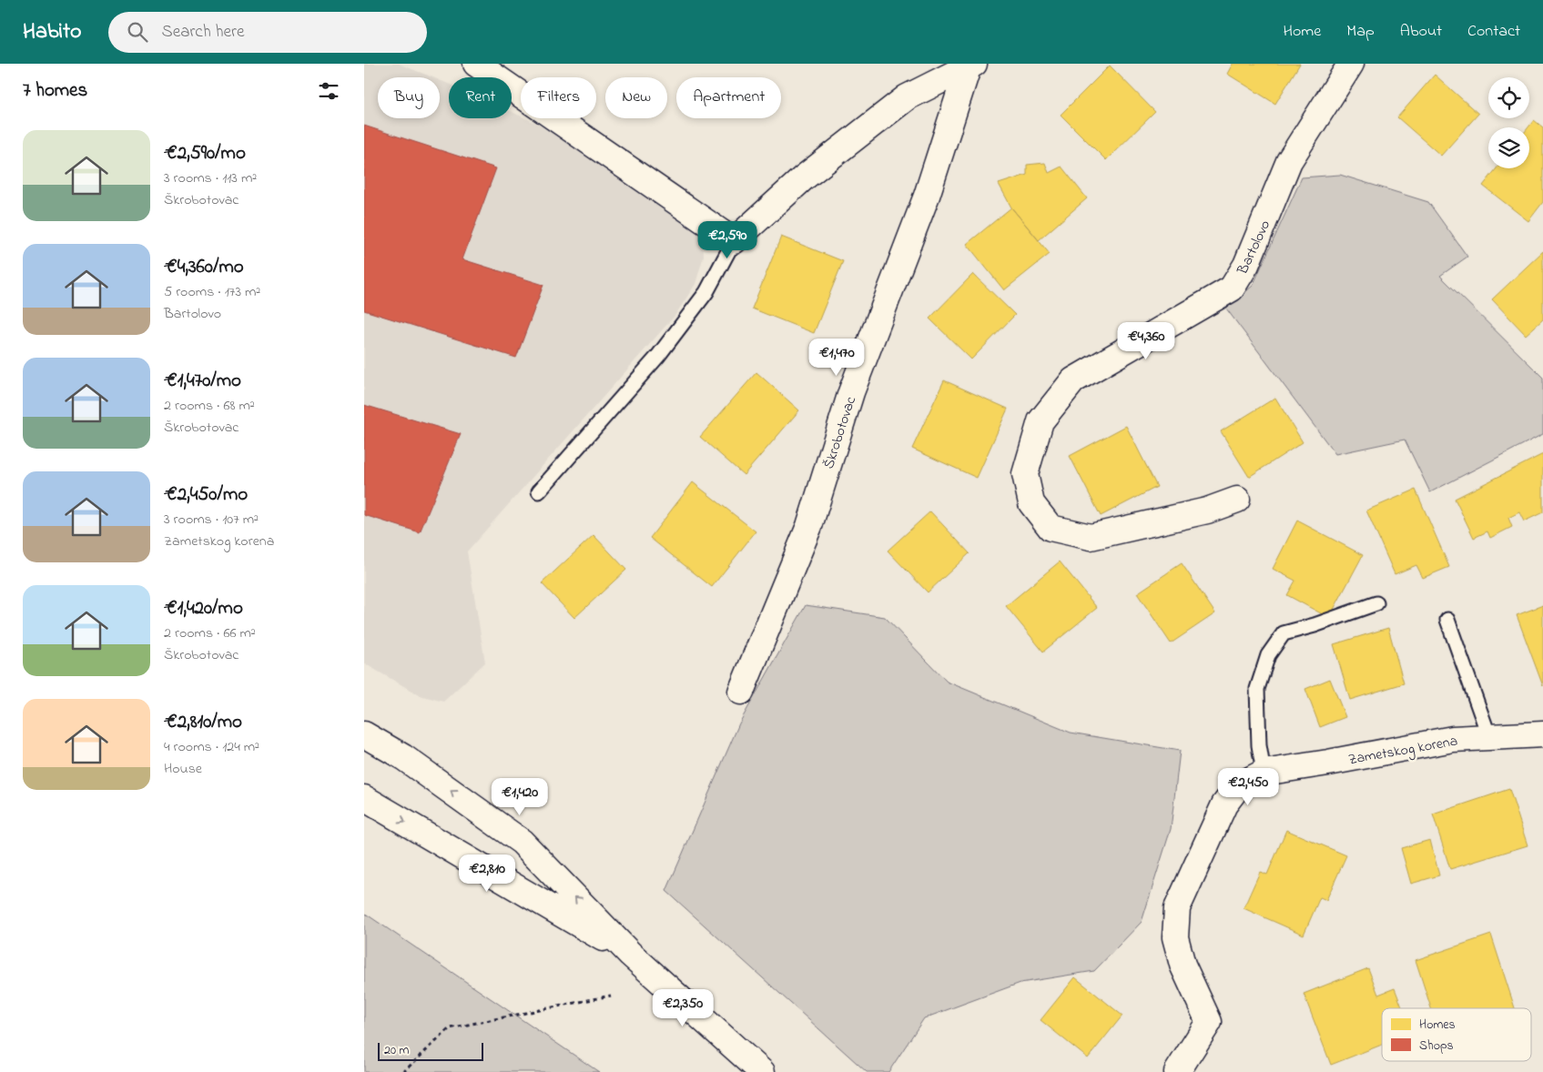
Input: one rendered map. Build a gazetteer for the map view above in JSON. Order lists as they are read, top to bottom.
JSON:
{
  "streets": {
    "street": ["Bartolovo", "Škrobotovac", "Zametskog korena"]
  },
  "legend": ["Homes", "Shops"],
  "scale_bar": "20 m",
  "page": {
    "header": "Habito",
    "search": "Search here",
    "nav": [
      "Home",
      "Map",
      "About",
      "Contact"
    ],
    "heading": "7 homes",
    "chip": [
      "Buy",
      "Rent",
      "Filters",
      "New",
      "Apartment"
    ],
    "list": [
      {
        "name": "€2,590/mo",
        "note": "3 rooms · 113 m² · Škrobotovac"
      },
      {
        "name": "€4,360/mo",
        "note": "5 rooms · 173 m² · Bartolovo"
      },
      {
        "name": "€1,470/mo",
        "note": "2 rooms · 68 m² · Škrobotovac"
      },
      {
        "name": "€2,450/mo",
        "note": "3 rooms · 107 m² · Zametskog korena"
      },
      {
        "name": "€1,420/mo",
        "note": "2 rooms · 66 m² · Škrobotovac"
      },
      {
        "name": "€2,810/mo",
        "note": "4 rooms · 124 m² · House"
      }
    ],
    "price": [
      "€2,590",
      "€4,360",
      "€1,470",
      "€2,450",
      "€1,420",
      "€2,810",
      "€2,350"
    ],
    "scale": "20 m"
  }
}
